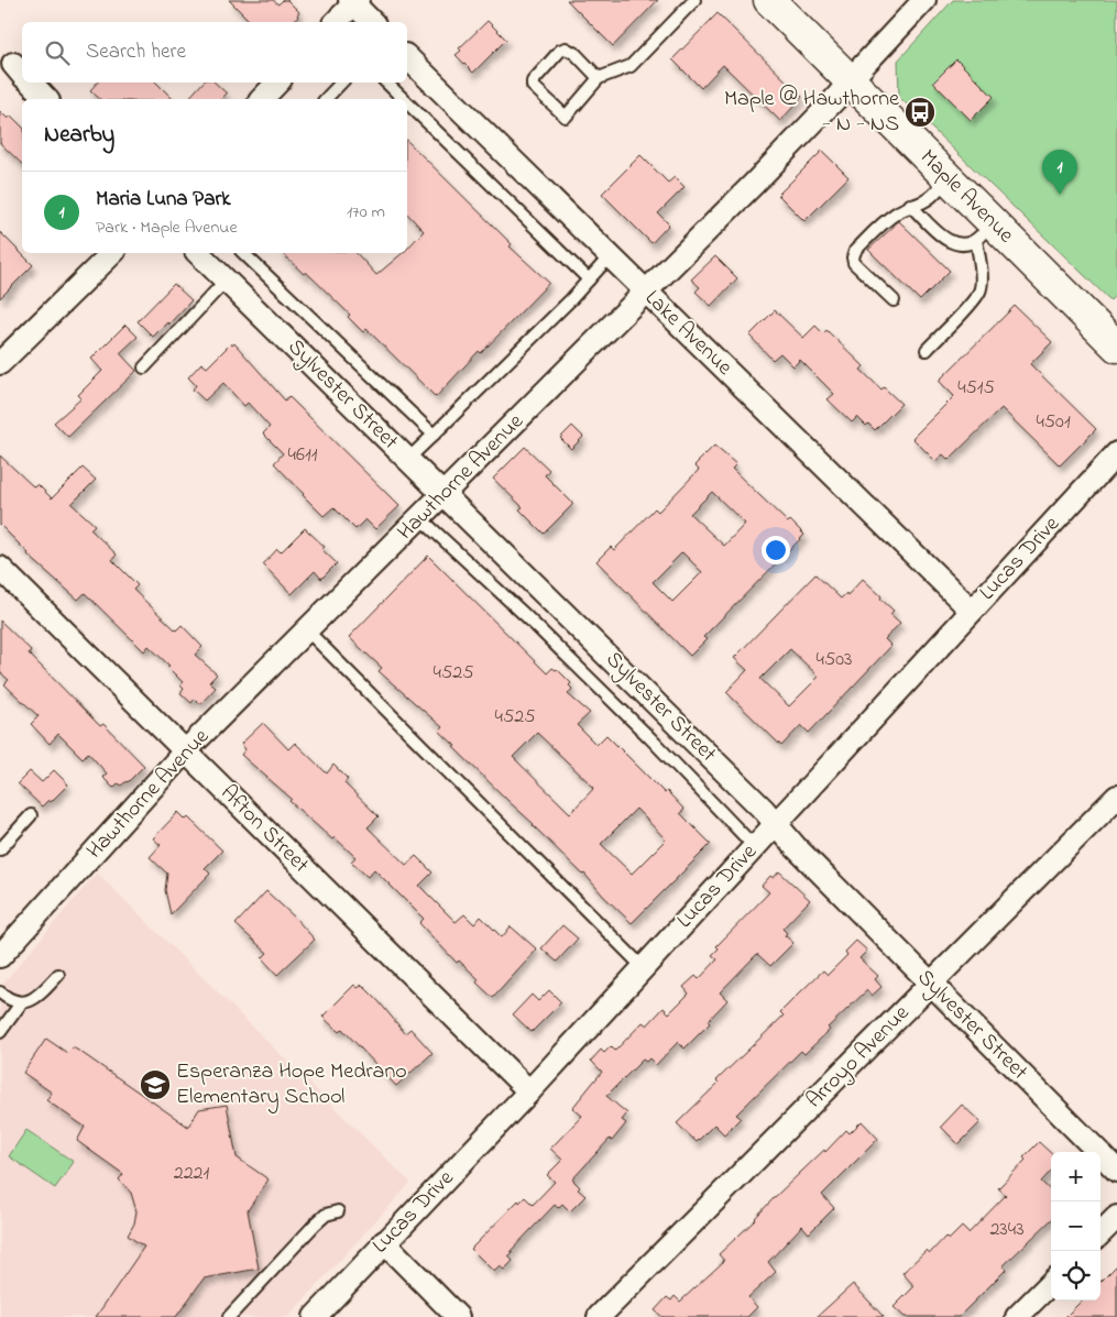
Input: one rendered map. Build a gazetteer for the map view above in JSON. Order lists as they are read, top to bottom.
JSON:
{
  "streets": {
    "main road": ["Maple Avenue"],
    "street": [
      "Lake Avenue",
      "Sylvester Street",
      "Hawthorne Avenue",
      "Lucas Drive",
      "Afton Street",
      "Arroyo Avenue"
    ]
  },
  "crossings": [
    ["Maple Avenue", "Hawthorne Avenue"],
    ["Lake Avenue", "Hawthorne Avenue"],
    ["Lake Avenue", "Lucas Drive"],
    ["Sylvester Street", "Hawthorne Avenue"],
    ["Sylvester Street", "Lucas Drive"],
    ["Sylvester Street", "Arroyo Avenue"],
    ["Hawthorne Avenue", "Afton Street"],
    ["Lucas Drive", "Afton Street"]
  ],
  "places": {
    "bus stop": ["Maple @ Hawthorne - N - NS"],
    "school or university": ["Esperanza Hope Medrano Elementary School"]
  },
  "house_numbers": [
    "4515",
    "4501",
    "4611",
    "4503",
    "4525",
    "4525",
    "2221",
    "2343"
  ],
  "page": {
    "search": "Search here",
    "heading": "Nearby",
    "pins": "1",
    "list": [
      {
        "mark": "1",
        "name": "Maria Luna Park",
        "note": "Park · Maple Avenue",
        "value": "170 m"
      }
    ],
    "map_buttons": ["+", "−"]
  }
}
